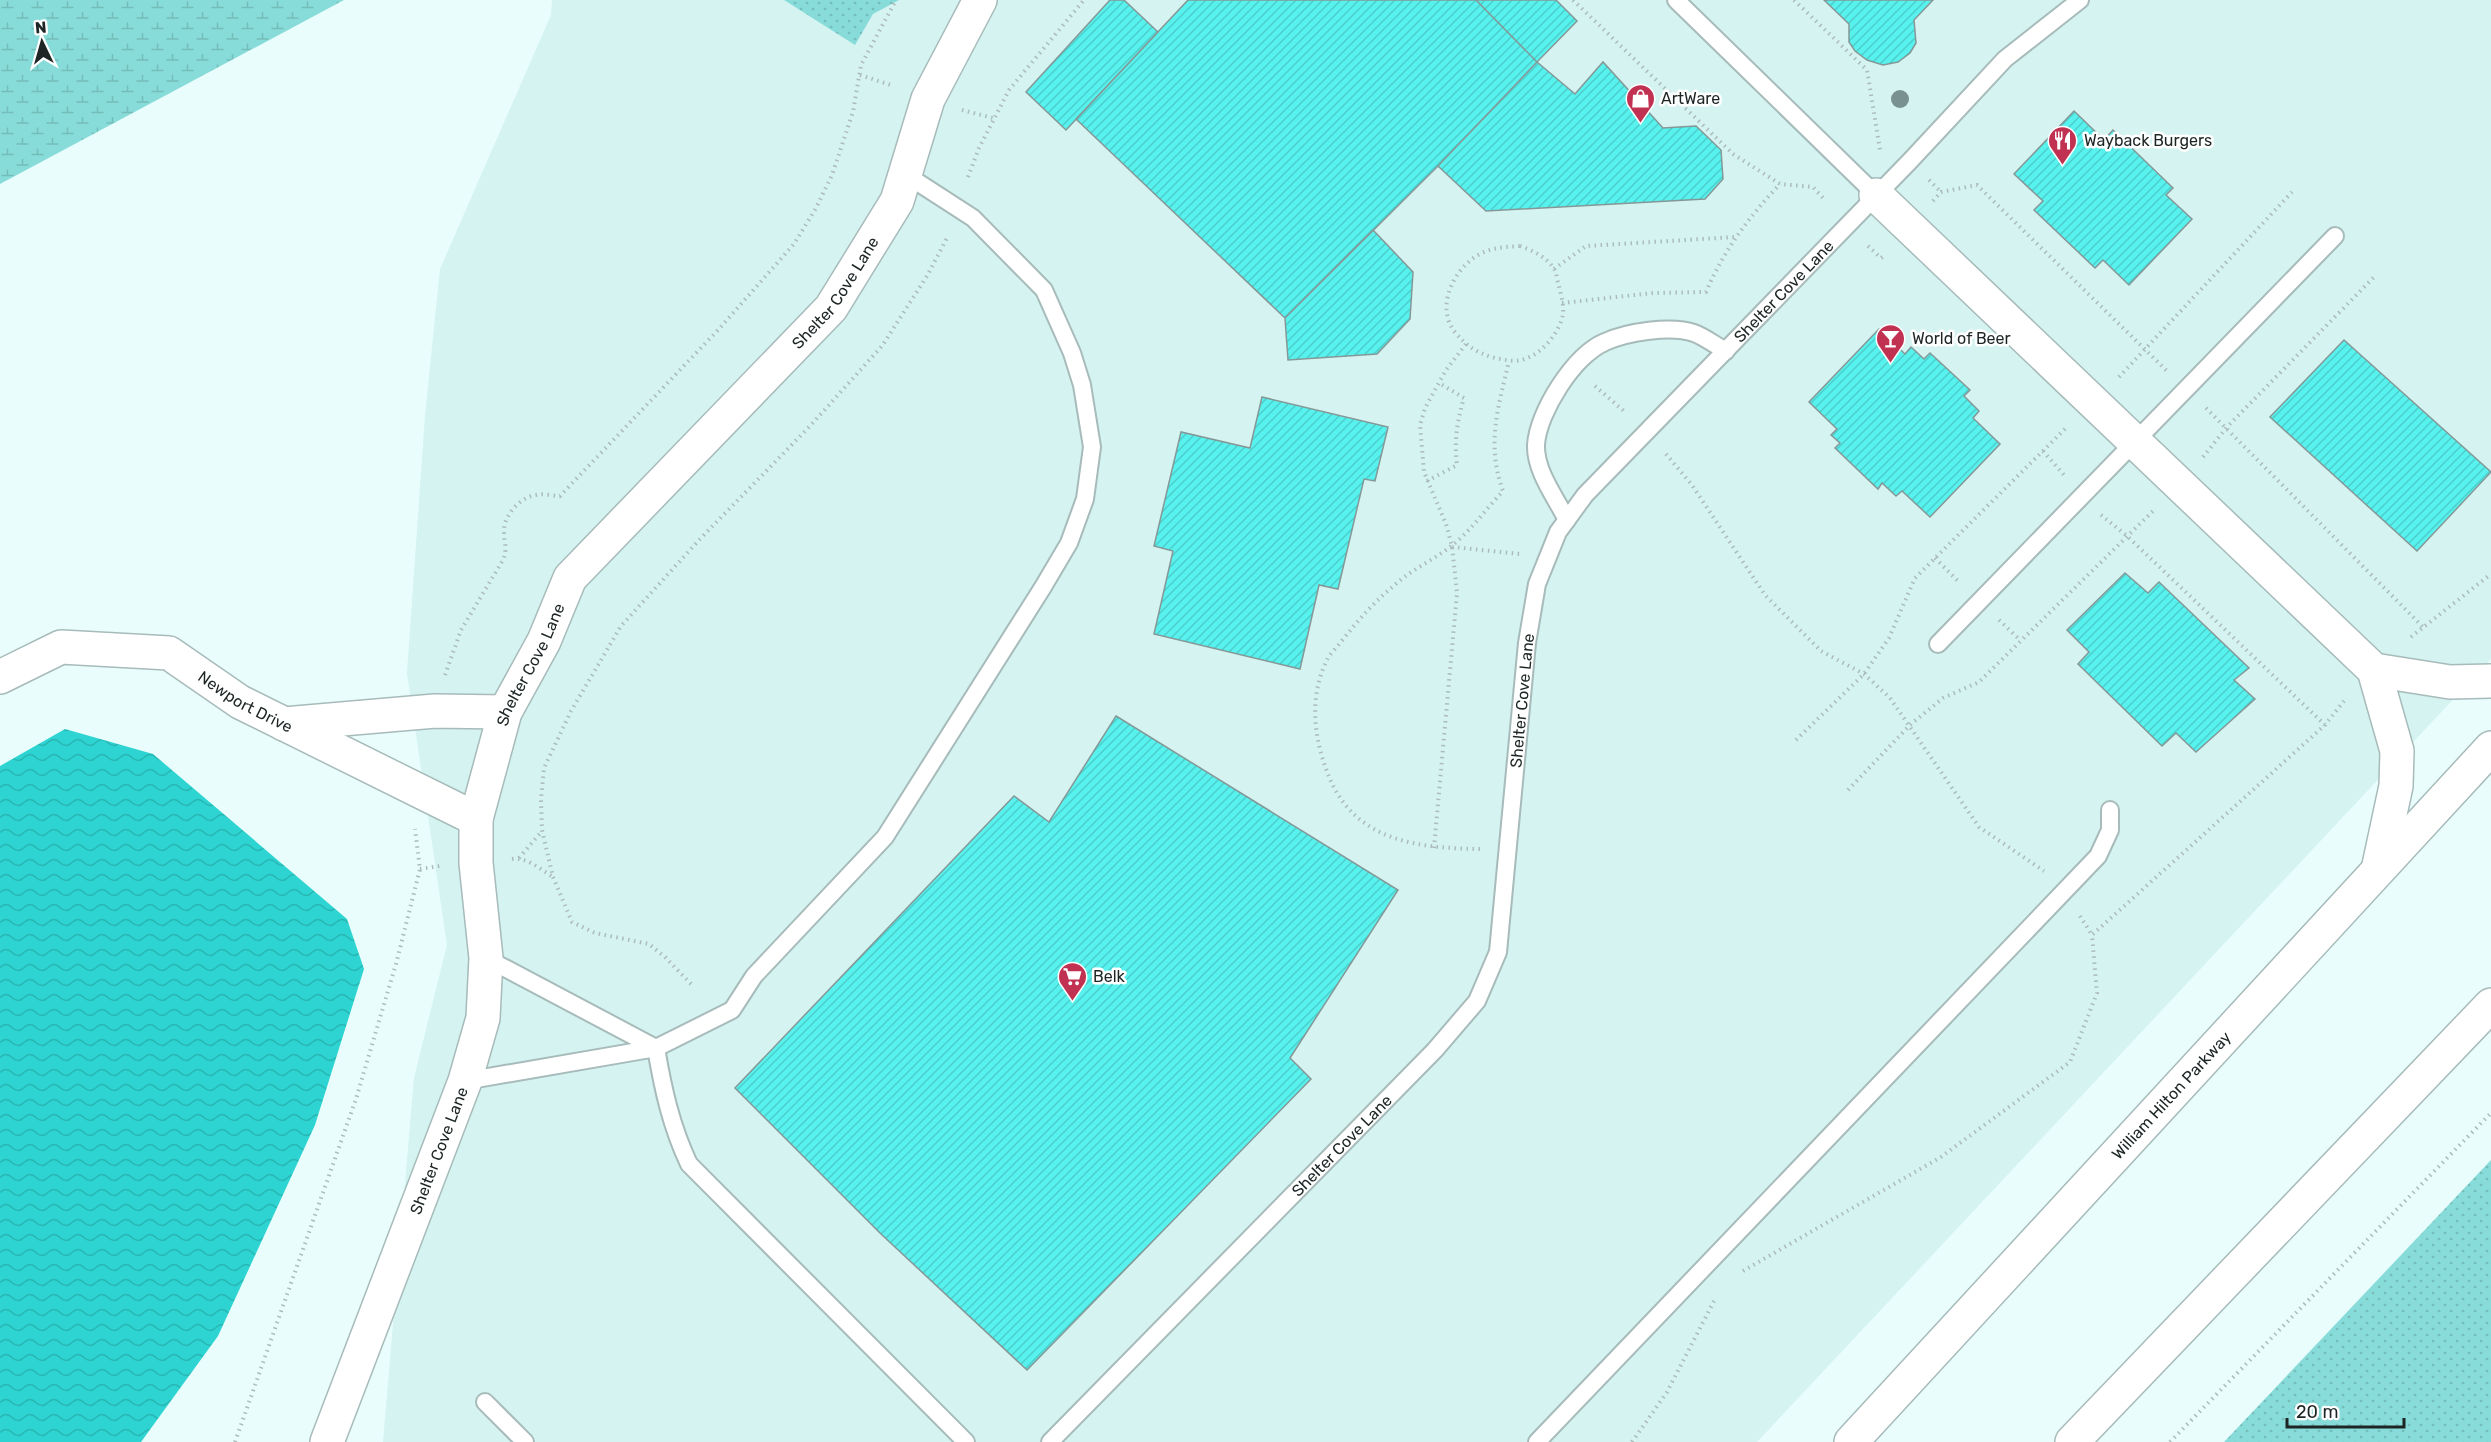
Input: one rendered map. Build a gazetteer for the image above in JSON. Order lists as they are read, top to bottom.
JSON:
{
  "streets": {
    "main road": ["Shelter Cove Lane", "Newport Drive", "William Hilton Parkway"]
  },
  "crossings": [
    ["Shelter Cove Lane", "Newport Drive"]
  ],
  "places": {
    "shop": ["ArtWare"],
    "restaurant": ["Wayback Burgers"],
    "bar": ["World of Beer"],
    "supermarket": ["Belk"]
  },
  "scale_bar": "20 m",
  "north": "top"
}
